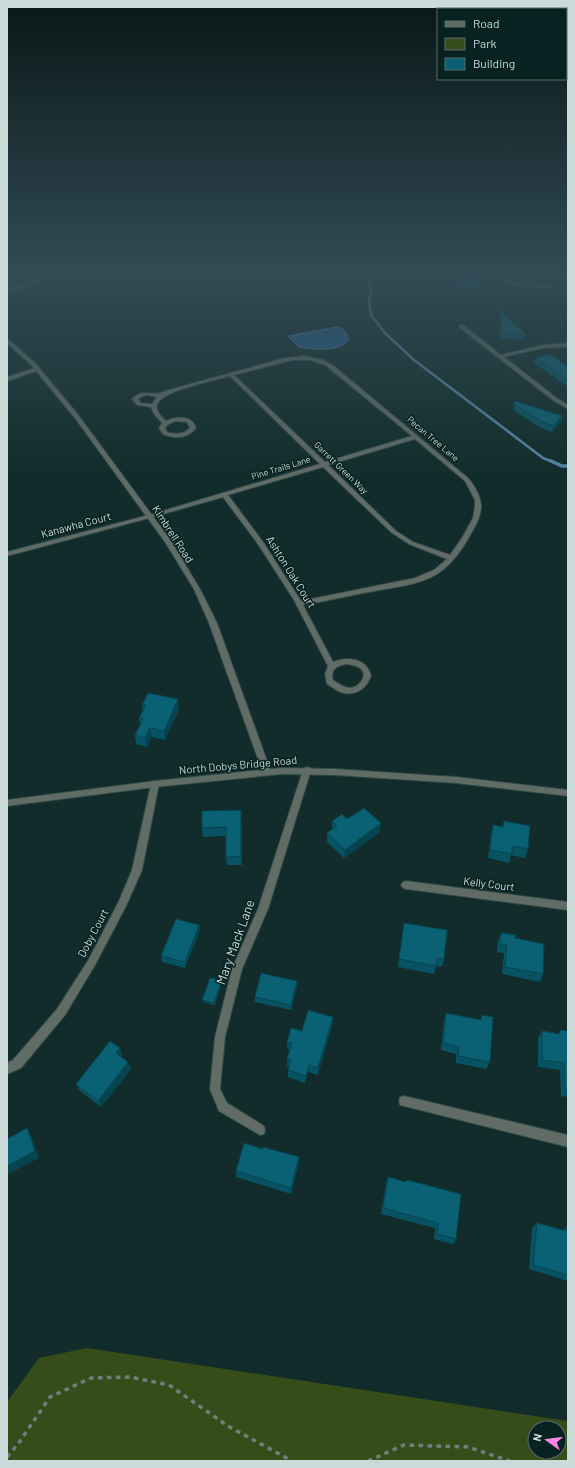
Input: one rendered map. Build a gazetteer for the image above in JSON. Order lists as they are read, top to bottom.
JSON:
{
  "streets": {
    "street": [
      "Pecan Tree Lane",
      "Pine Trails Lane",
      "Garrett Green Way",
      "Kanawha Court",
      "Kimbrell Road",
      "Ashton Oak Court",
      "North Dobys Bridge Road",
      "Kelly Court",
      "Doby Court",
      "Mary Mack Lane"
    ]
  },
  "crossings": [
    ["Pecan Tree Lane", "Pine Trails Lane"],
    ["Pecan Tree Lane", "Garrett Green Way"],
    ["Pecan Tree Lane", "Ashton Oak Court"],
    ["Pine Trails Lane", "Garrett Green Way"],
    ["Pine Trails Lane", "Kanawha Court"],
    ["Pine Trails Lane", "Kimbrell Road"],
    ["Pine Trails Lane", "Ashton Oak Court"],
    ["Kanawha Court", "Kimbrell Road"],
    ["Kimbrell Road", "North Dobys Bridge Road"],
    ["North Dobys Bridge Road", "Doby Court"],
    ["North Dobys Bridge Road", "Mary Mack Lane"]
  ],
  "legend": ["Road", "Park", "Building"],
  "north": "left"
}
